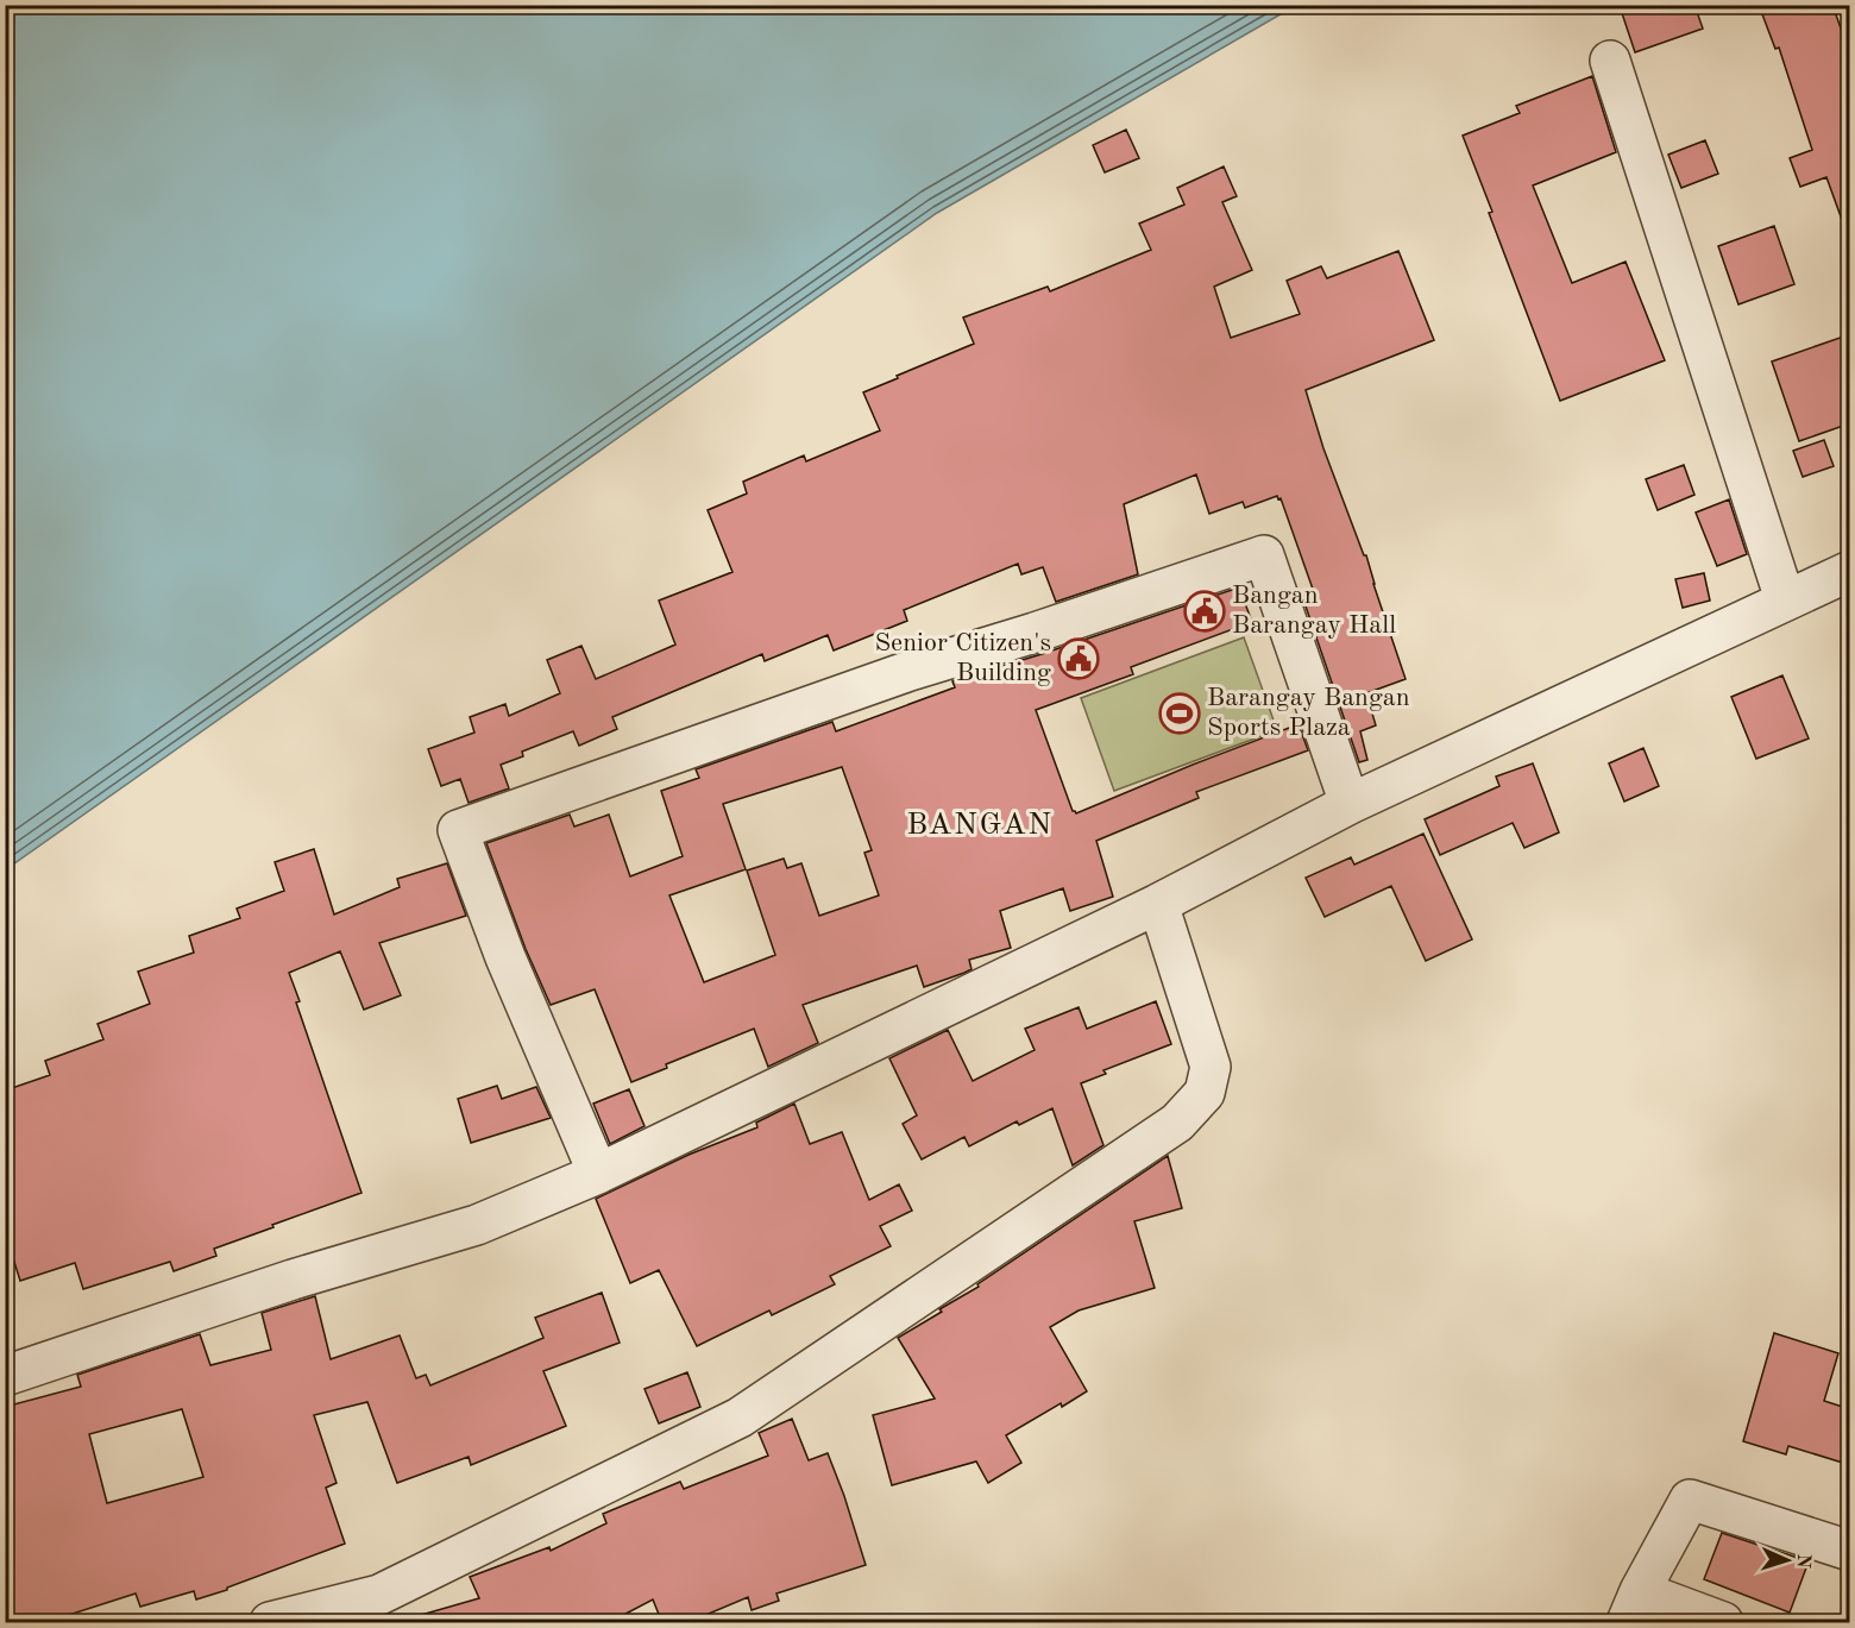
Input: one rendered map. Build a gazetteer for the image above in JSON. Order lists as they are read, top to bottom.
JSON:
{
  "districts": ["BANGAN"],
  "places": {
    "public building": ["Bangan Barangay Hall", "Senior Citizen's Building"],
    "sports": ["Barangay Bangan Sports Plaza"]
  },
  "north": "right"
}
